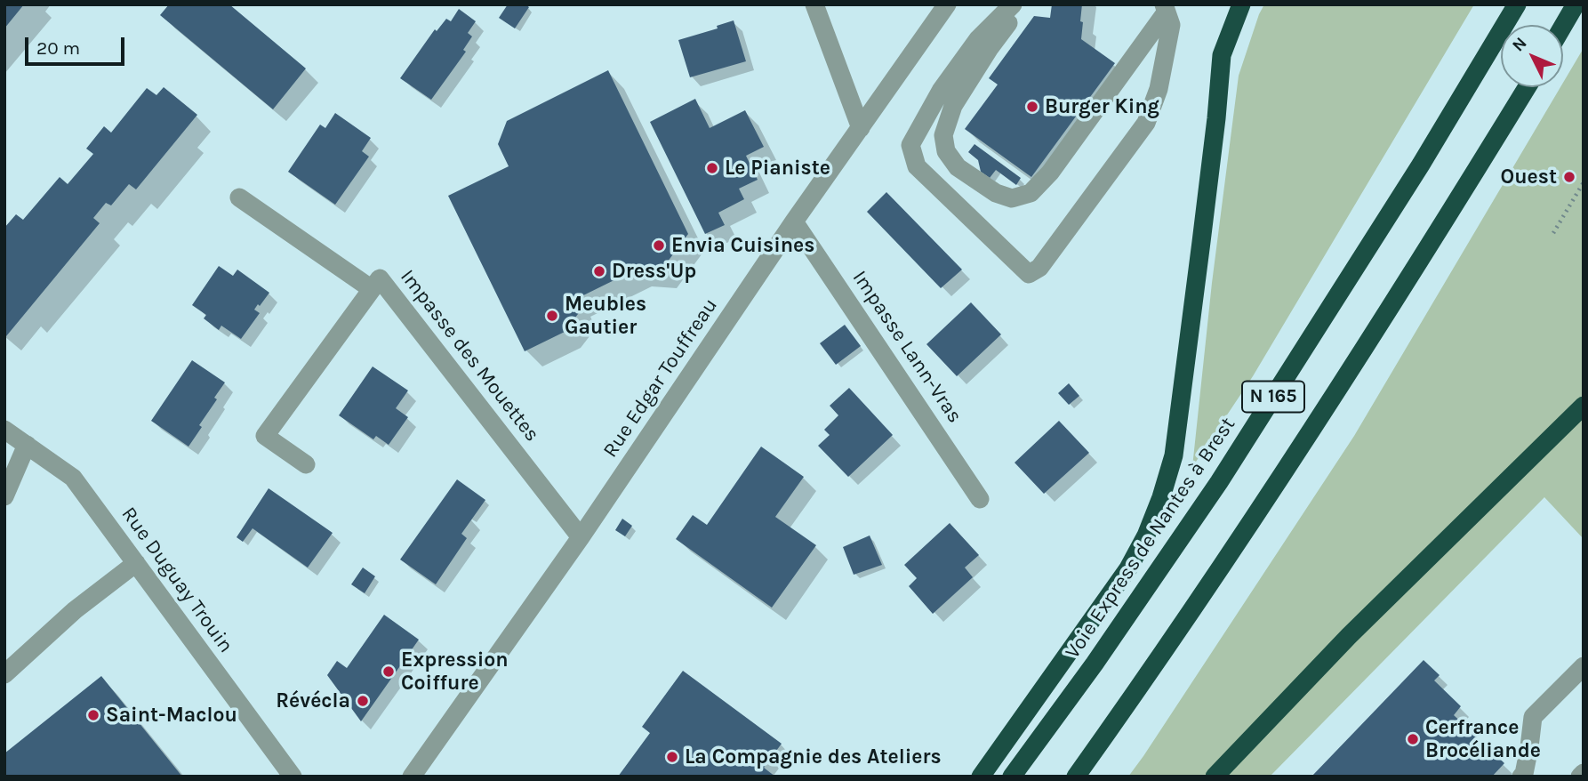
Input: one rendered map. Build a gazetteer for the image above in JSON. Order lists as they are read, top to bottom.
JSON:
{
  "streets": {
    "highway": ["N 165", "Voie Express de Nantes à Brest"],
    "street": [
      "Impasse Lann-Vras",
      "Impasse des Mouettes",
      "Rue Edgar Touffreau",
      "Rue Duguay Trouin"
    ]
  },
  "crossings": [
    ["Impasse Lann-Vras", "Rue Edgar Touffreau"],
    ["Impasse des Mouettes", "Rue Edgar Touffreau"]
  ],
  "places": [
    "Burger King",
    "Le Pianiste",
    "Ouest",
    "Envia Cuisines",
    "Dress'Up",
    "Meubles Gautier",
    "Expression Coiffure",
    "Révécla",
    "Saint-Maclou",
    "Cerfrance Brocéliande",
    "La Compagnie des Ateliers"
  ],
  "scale_bar": "20 m",
  "north": "top left"
}
